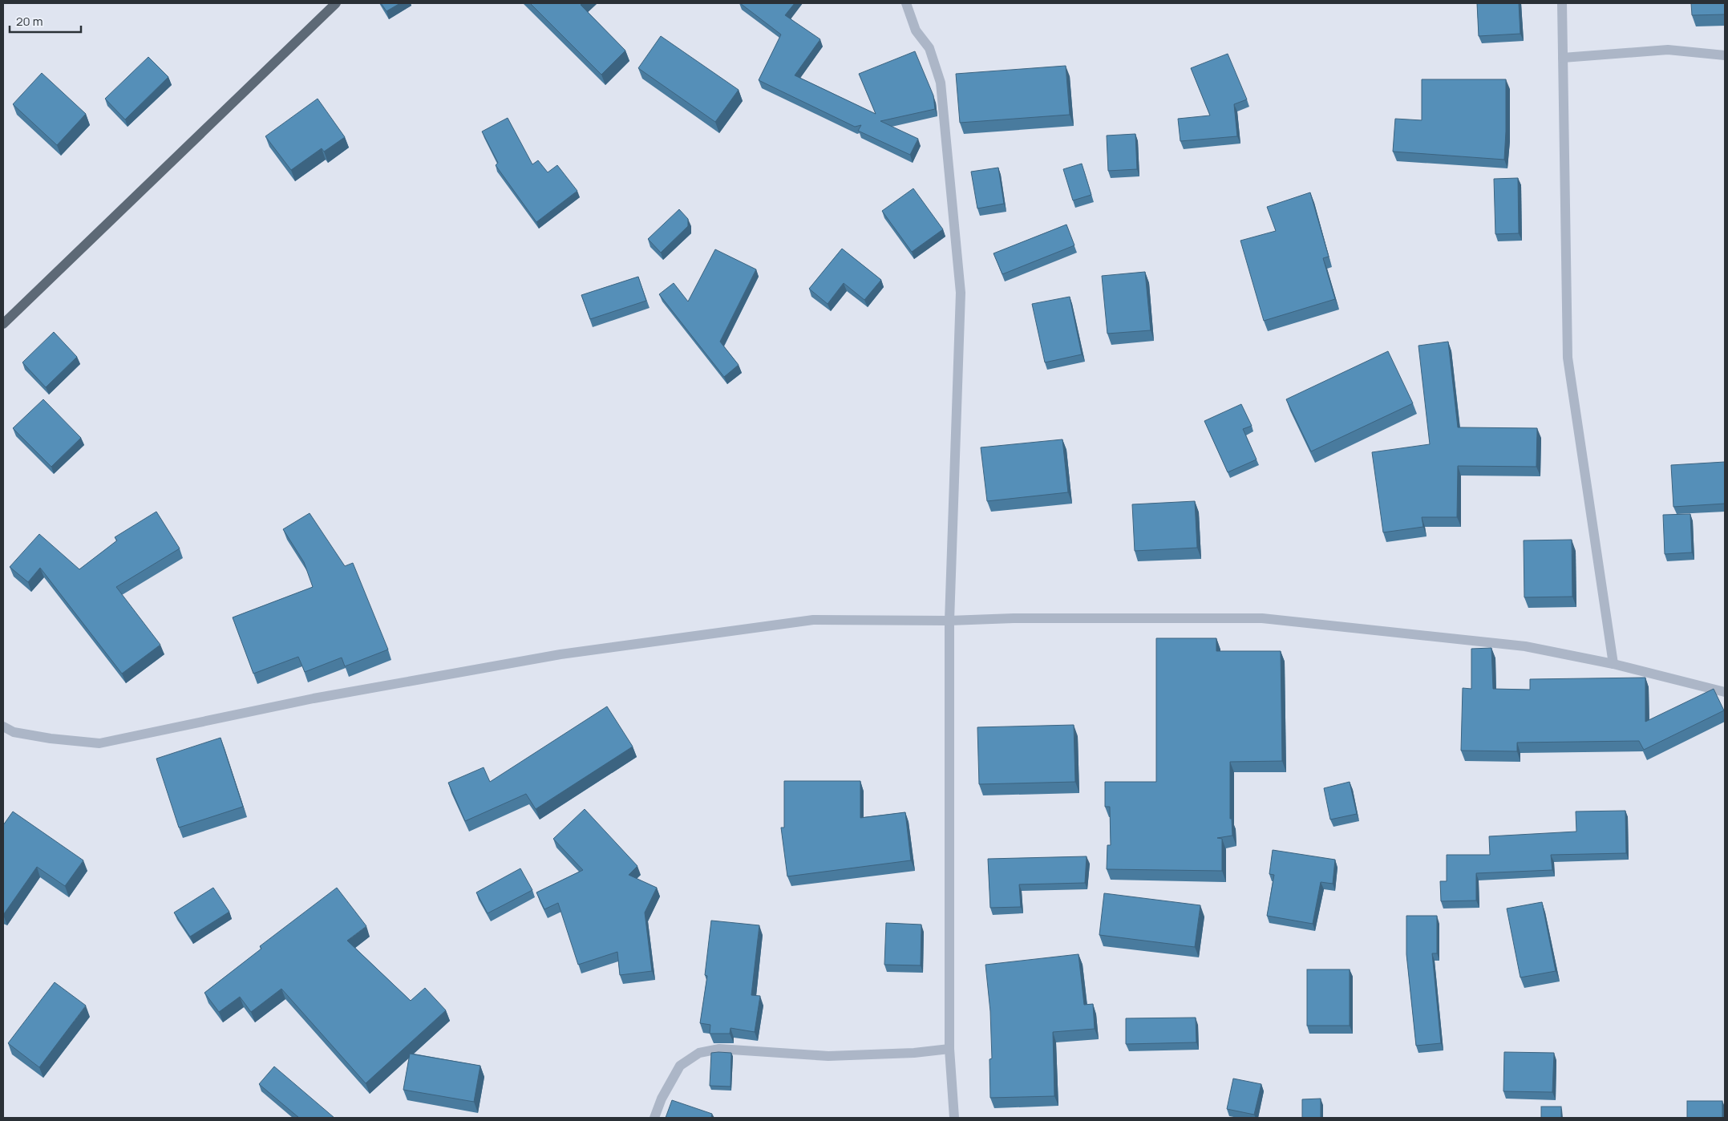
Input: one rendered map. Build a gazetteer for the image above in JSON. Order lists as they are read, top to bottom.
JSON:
{
  "scale_bar": "20 m"
}
